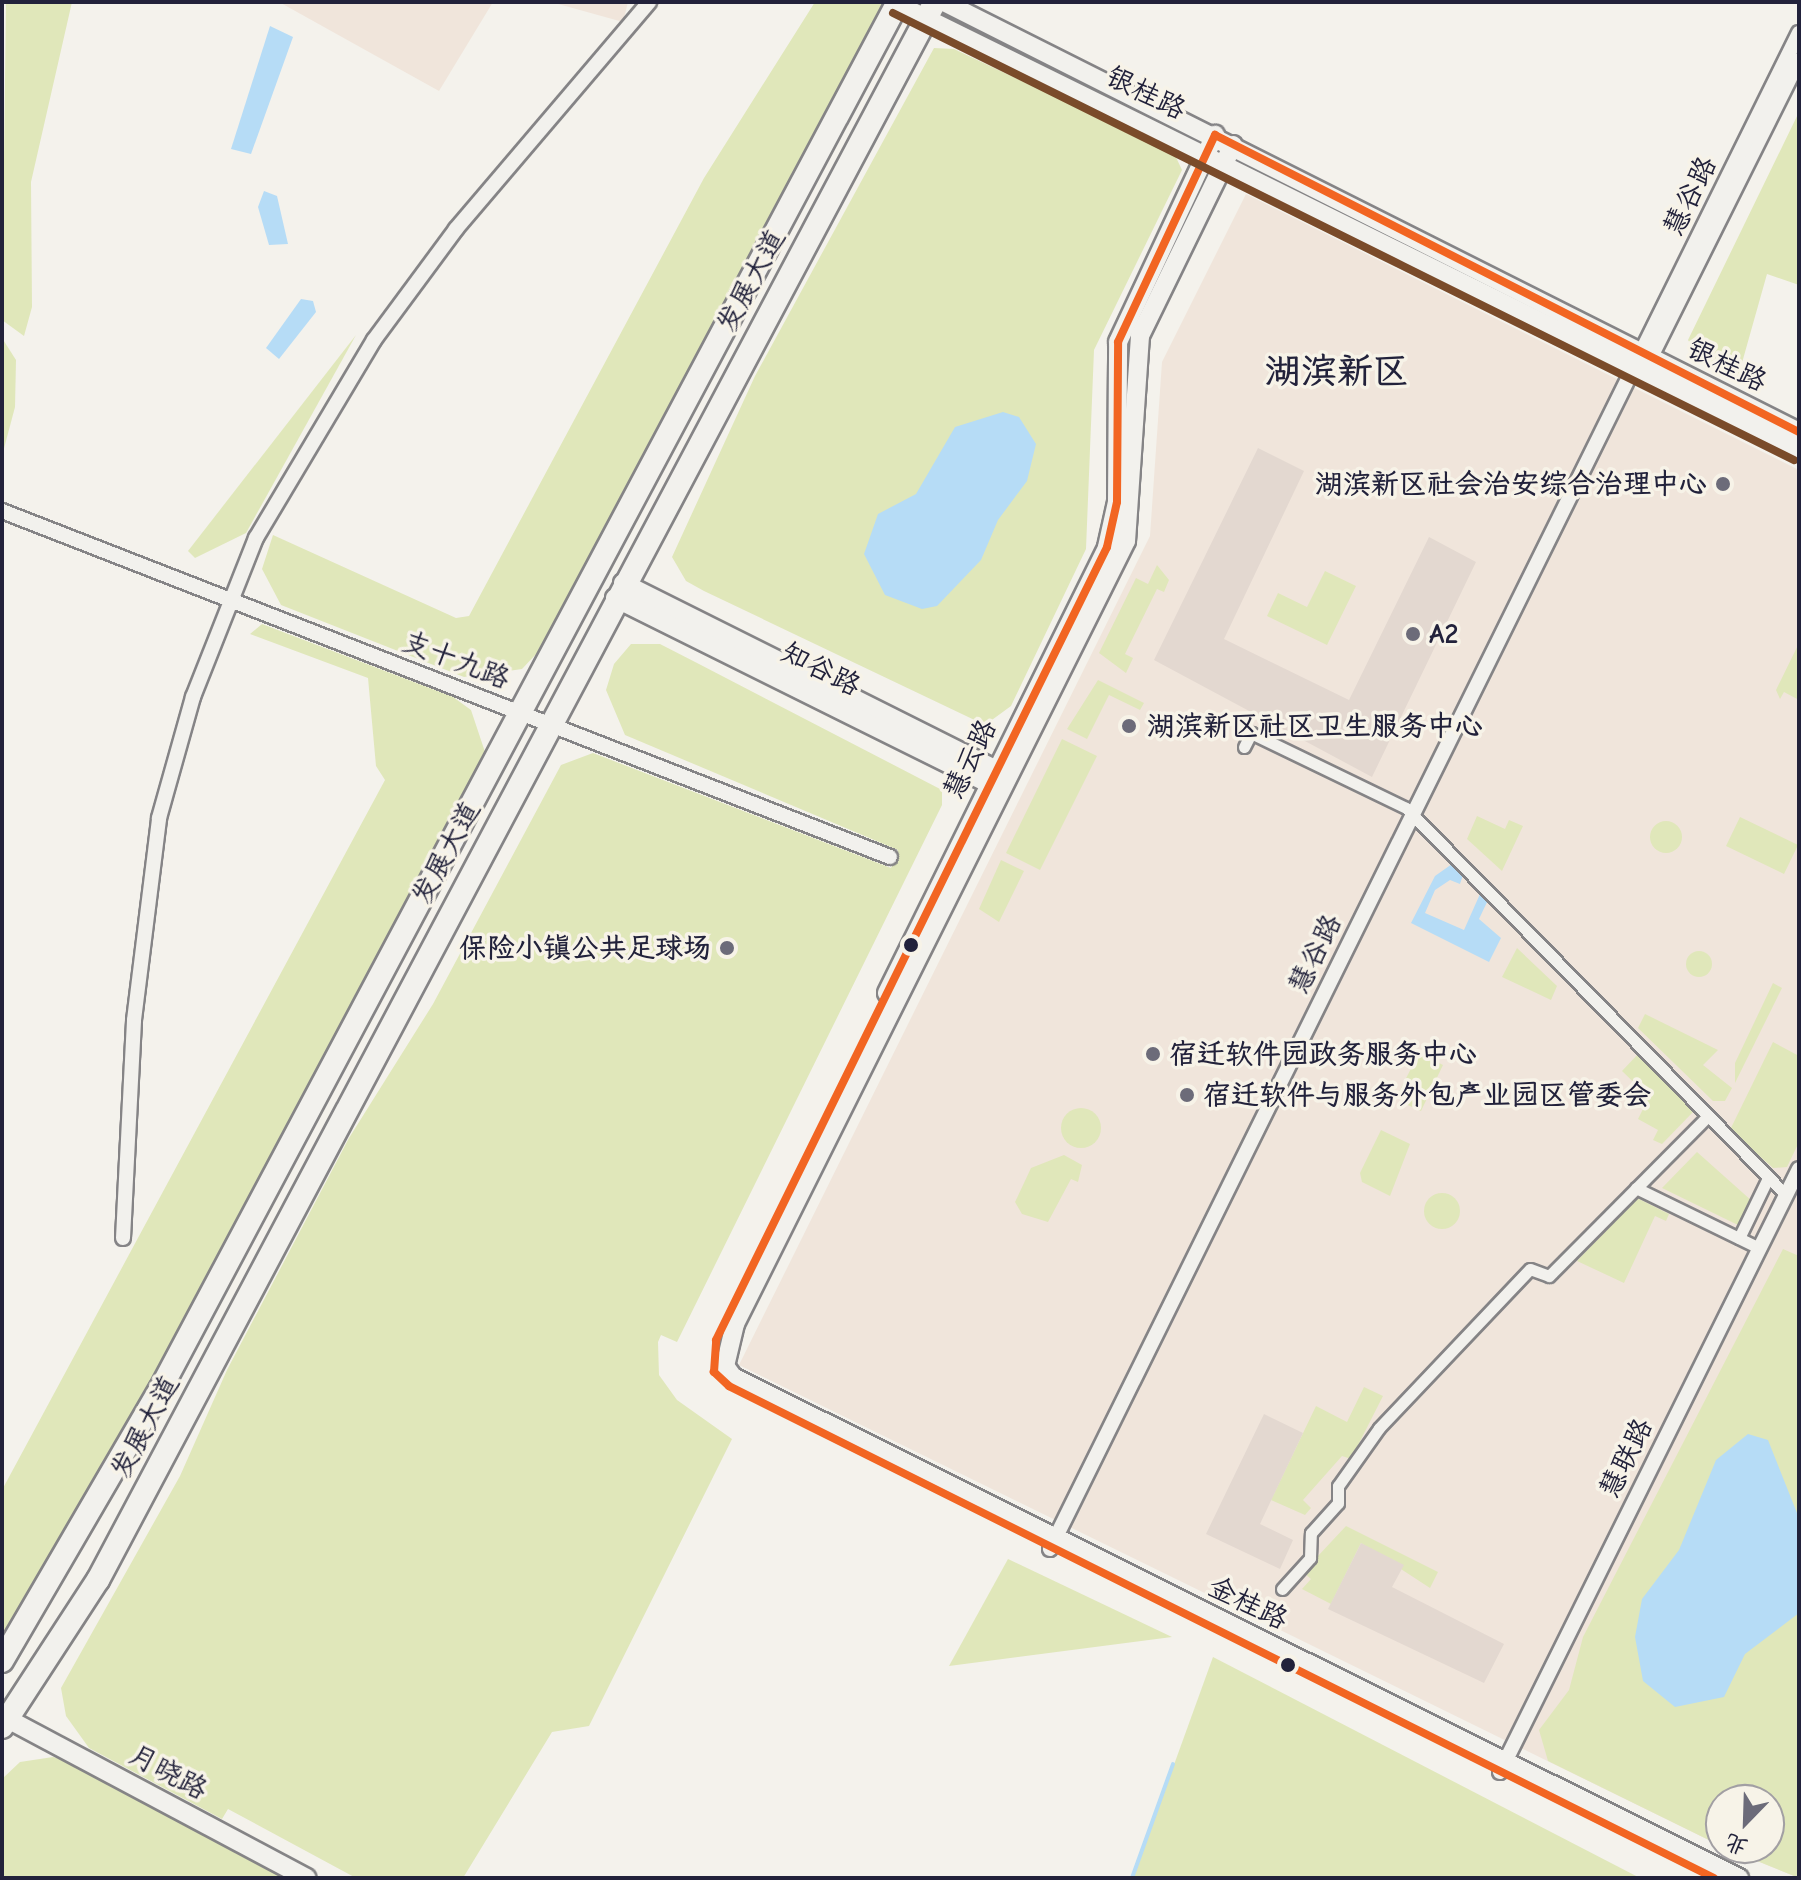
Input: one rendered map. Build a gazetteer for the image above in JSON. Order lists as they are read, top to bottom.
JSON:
{
  "streets": {
    "main road": ["发展大道"],
    "street": [
      "银桂路",
      "慧谷路",
      "支十九路",
      "知谷路",
      "慧云路",
      "慧联路",
      "金桂路",
      "月晓路"
    ]
  },
  "crossings": [
    ["银桂路", "慧谷路"],
    ["银桂路", "发展大道"],
    ["银桂路", "慧云路"],
    ["慧谷路", "金桂路"],
    ["发展大道", "支十九路"],
    ["发展大道", "知谷路"],
    ["发展大道", "月晓路"],
    ["知谷路", "慧云路"],
    ["慧云路", "金桂路"],
    ["慧联路", "金桂路"]
  ],
  "districts": ["湖滨新区"],
  "places": [
    "湖滨新区社会治安综合治理中心",
    "A2",
    "湖滨新区社区卫生服务中心",
    "保险小镇公共足球场",
    "宿迁软件园政务服务中心",
    "宿迁软件与服务外包产业园区管委会"
  ],
  "north": "bottom left"
}
